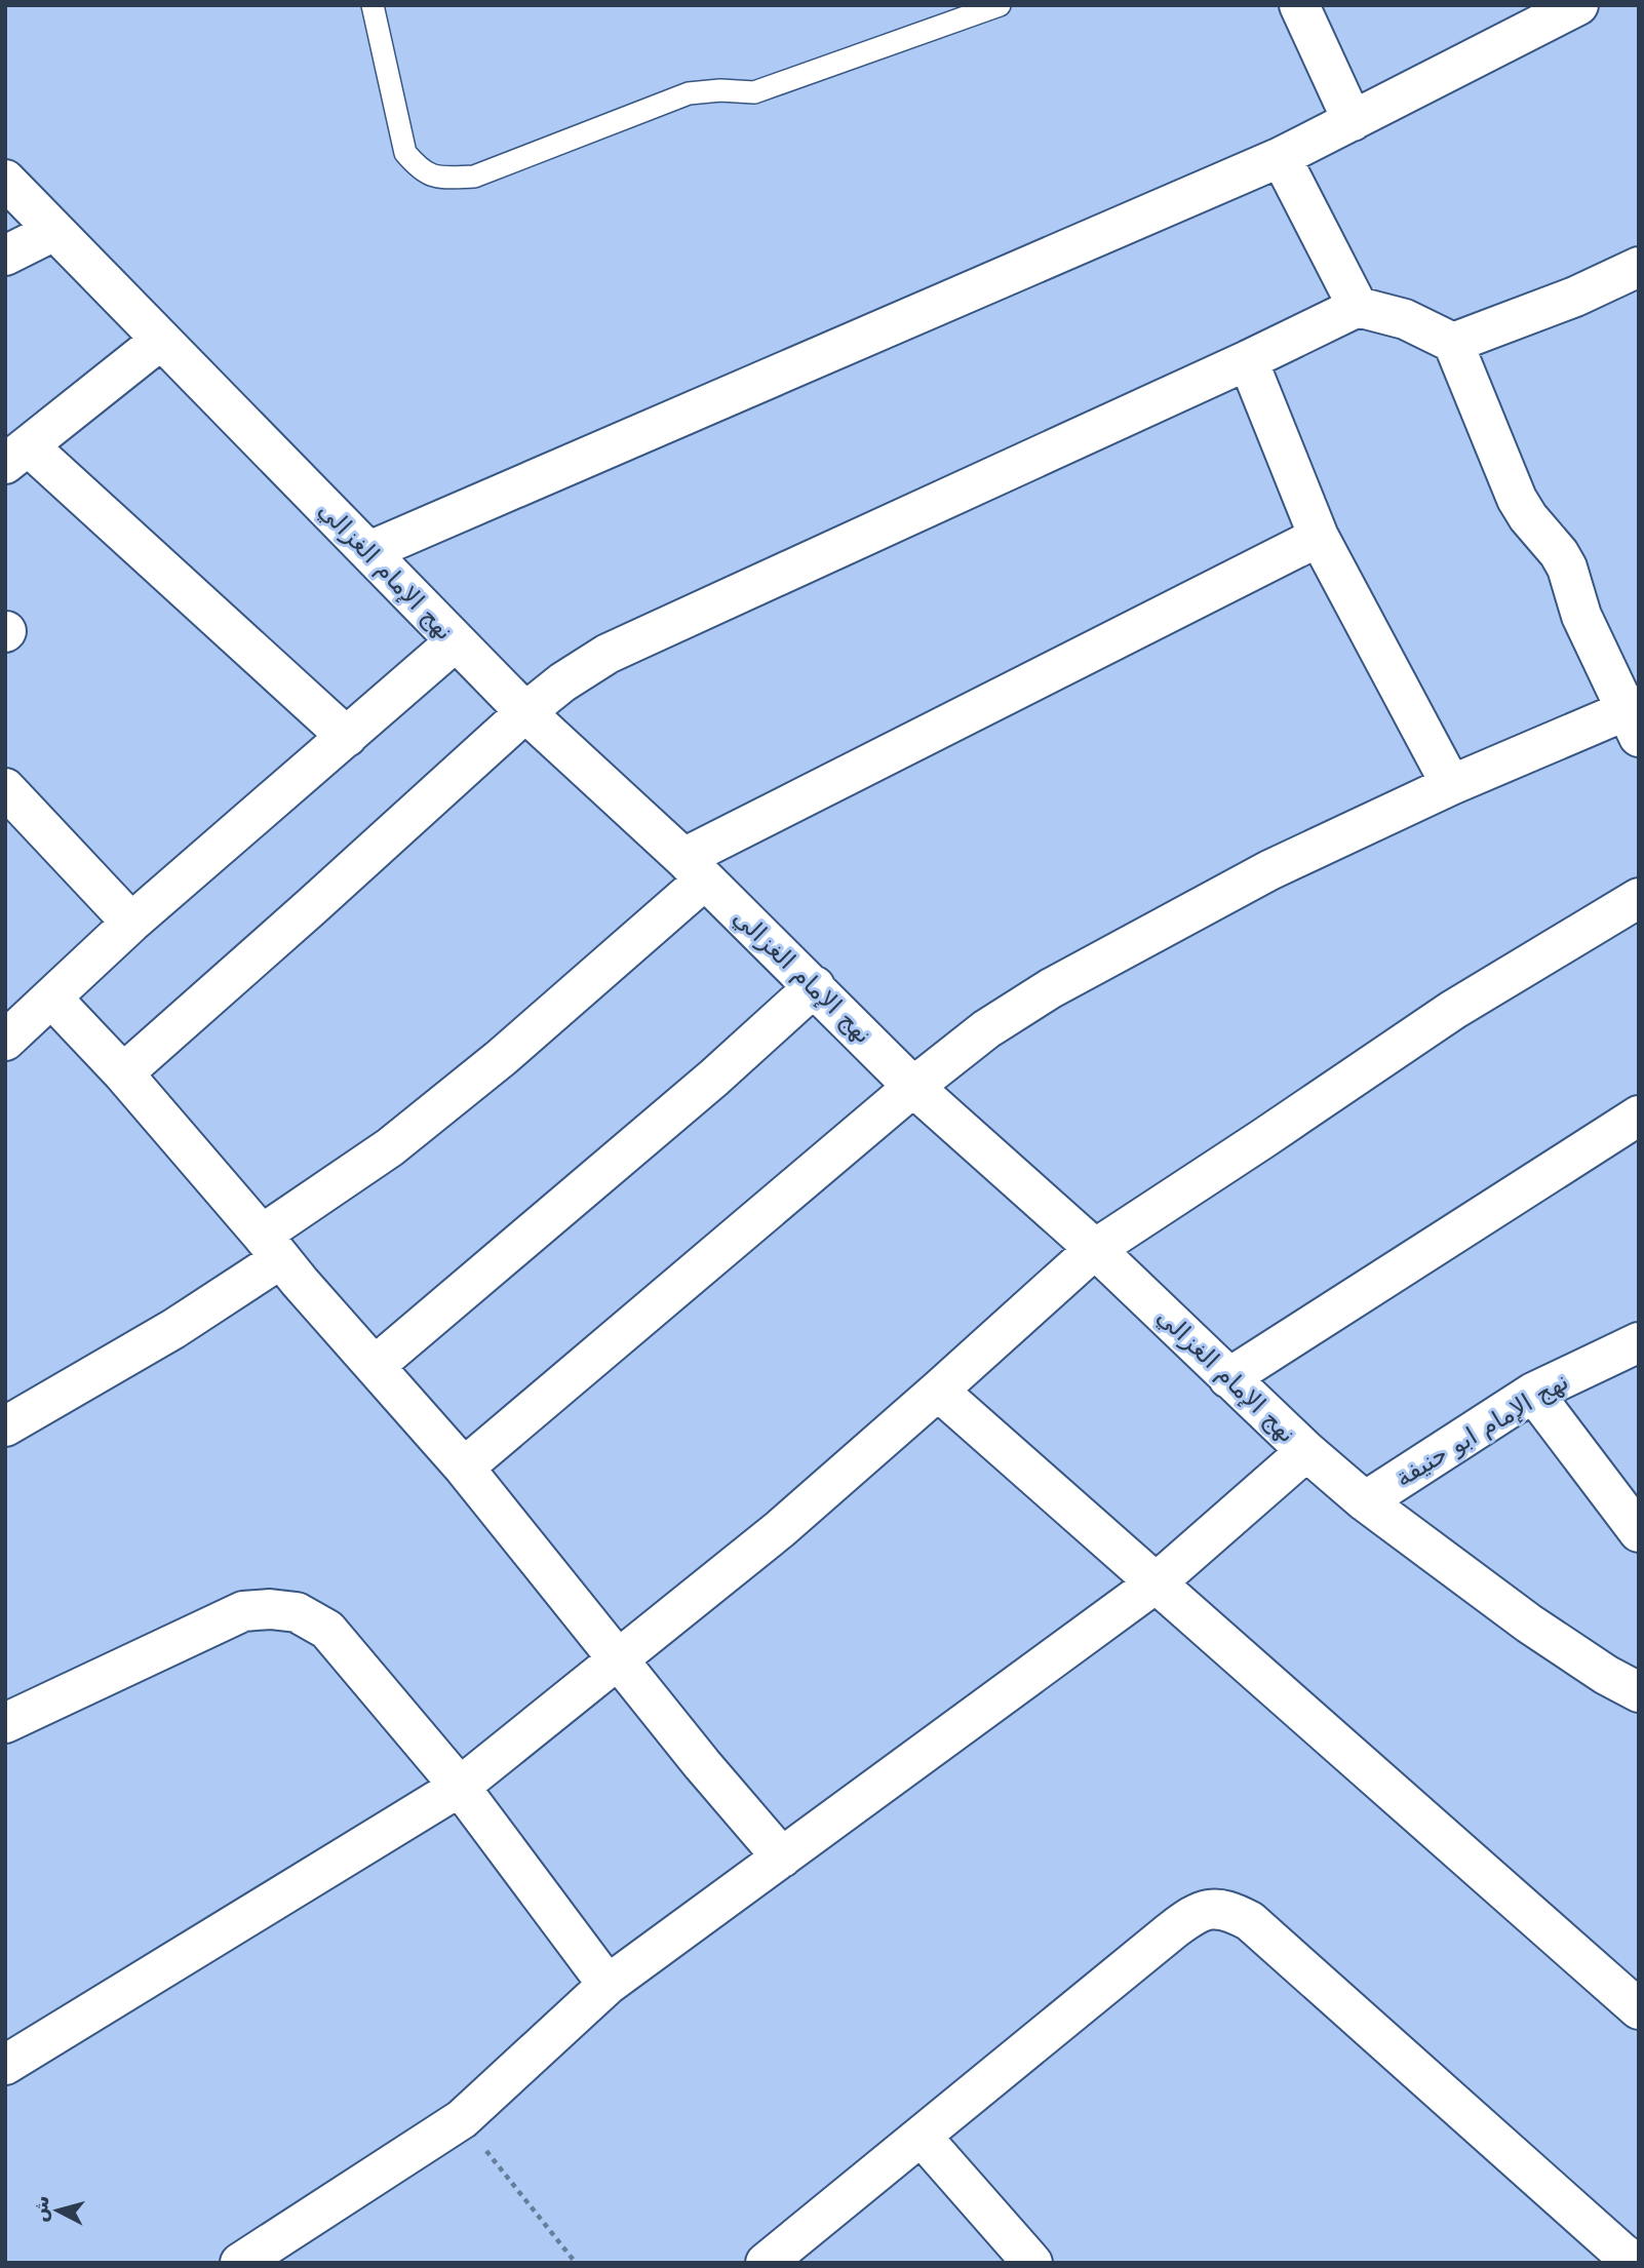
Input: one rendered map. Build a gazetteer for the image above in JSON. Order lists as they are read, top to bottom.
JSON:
{
  "streets": {
    "street": ["نهج الإمام الغزالي", "نهج الإمام ابو حنيفة"]
  },
  "crossings": [
    ["نهج الإمام الغزالي", "نهج الإمام ابو حنيفة"]
  ],
  "north": "left"
}
